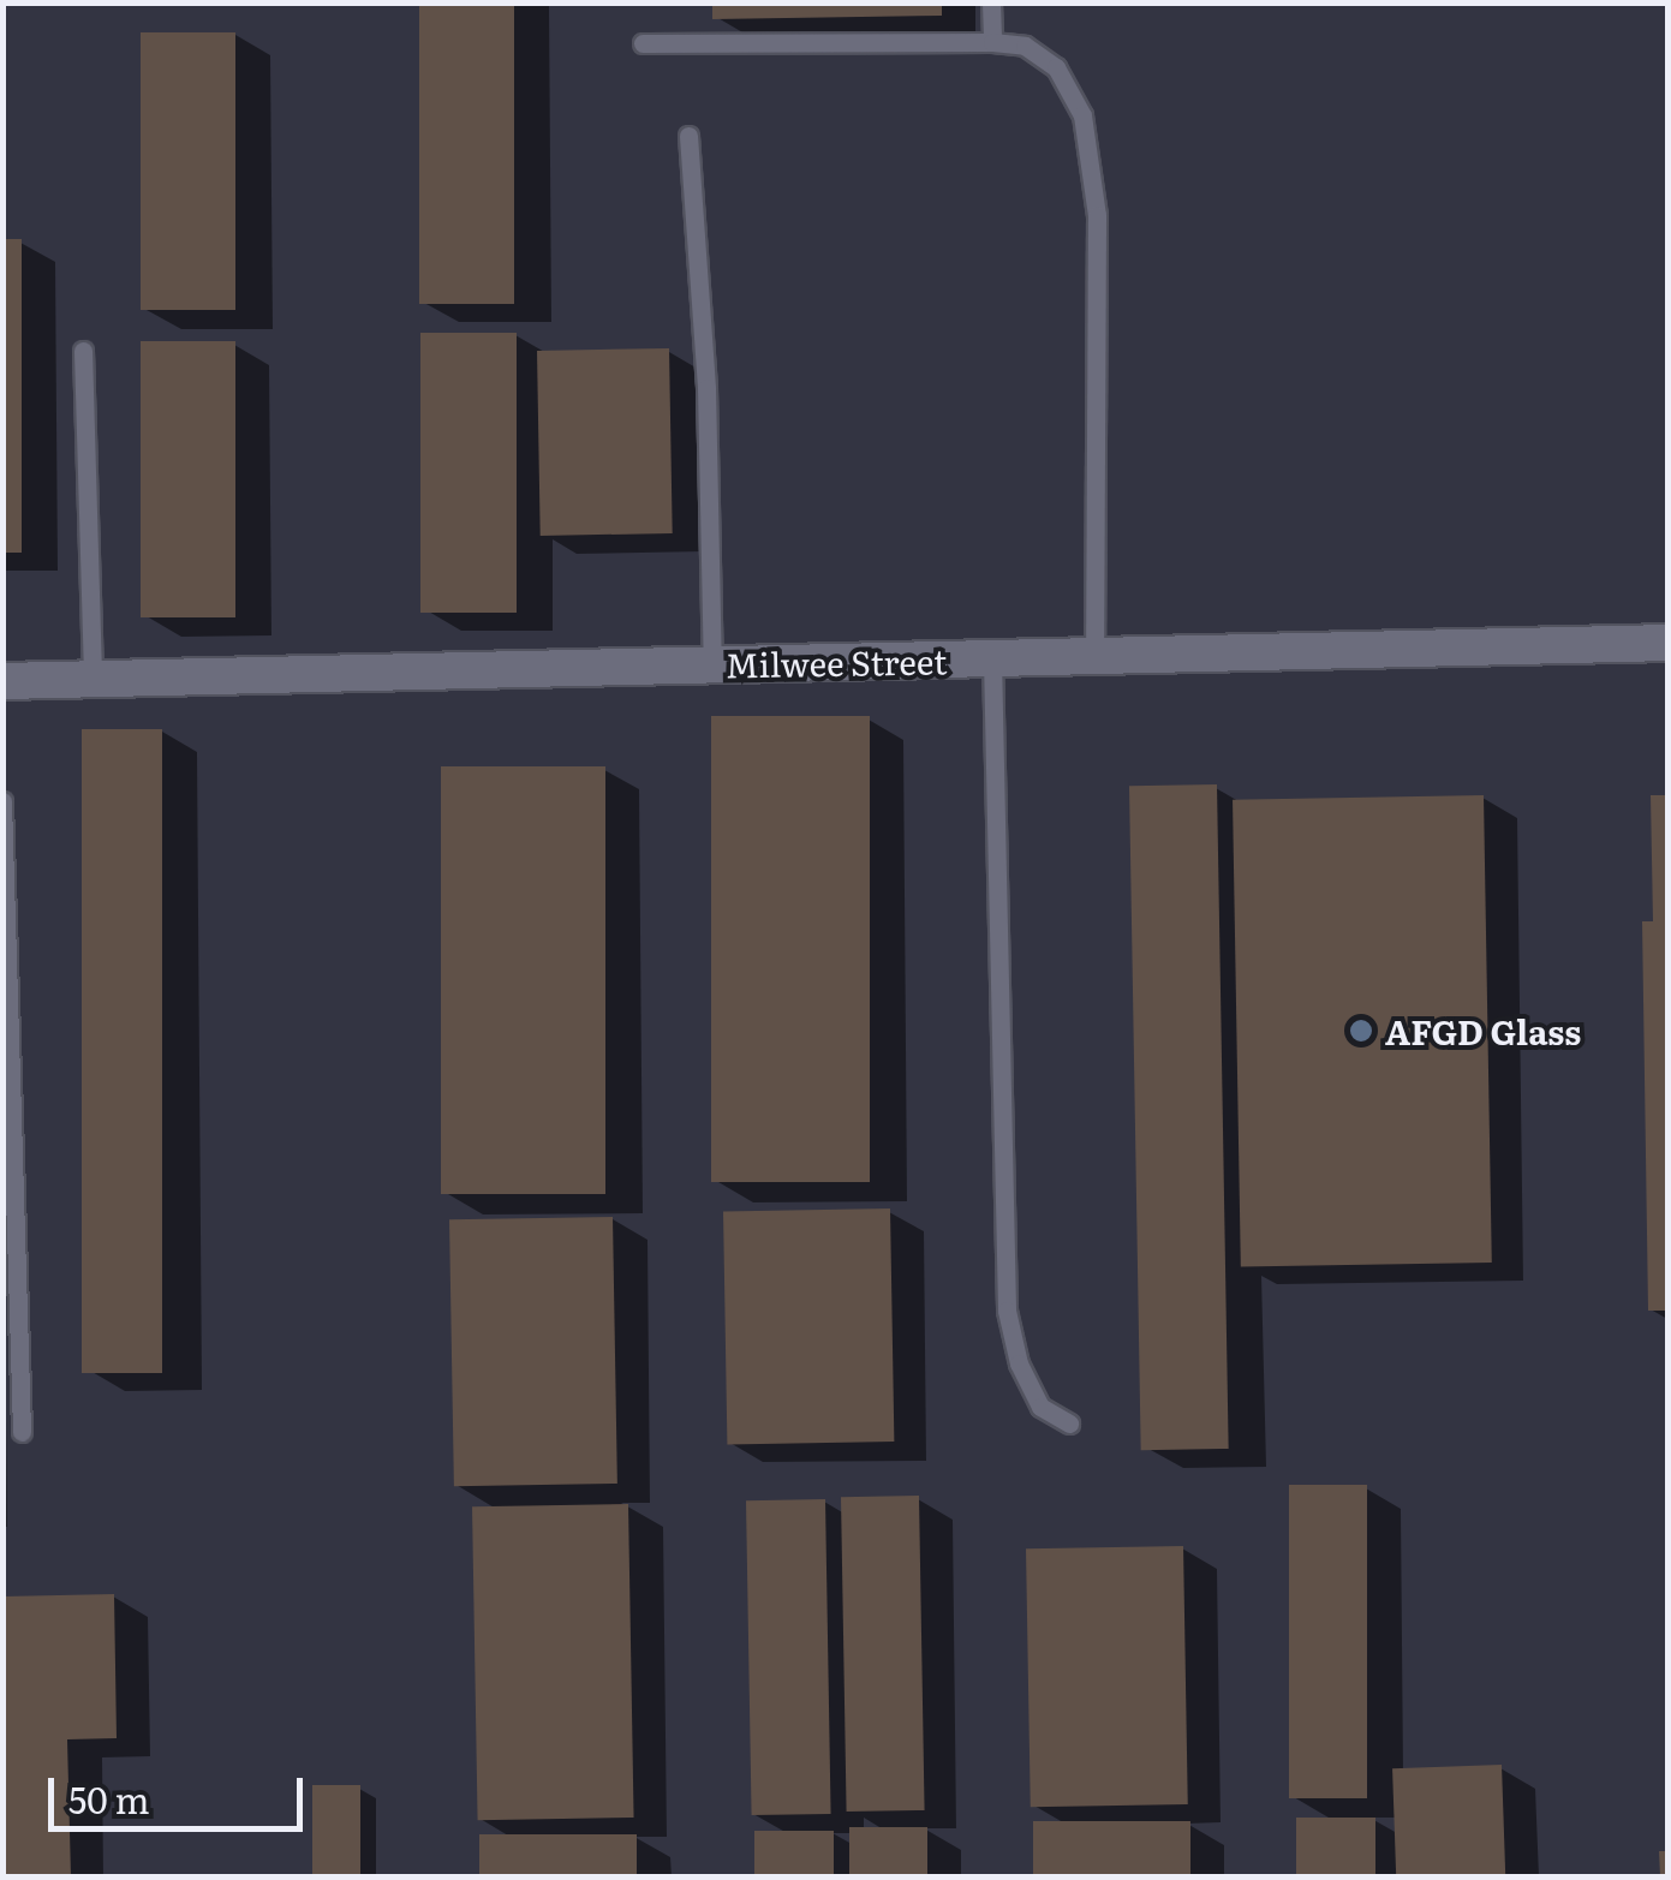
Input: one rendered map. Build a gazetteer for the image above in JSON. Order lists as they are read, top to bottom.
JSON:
{
  "streets": {
    "street": ["Milwee Street"]
  },
  "places": ["AFGD Glass"],
  "scale_bar": "50 m"
}
